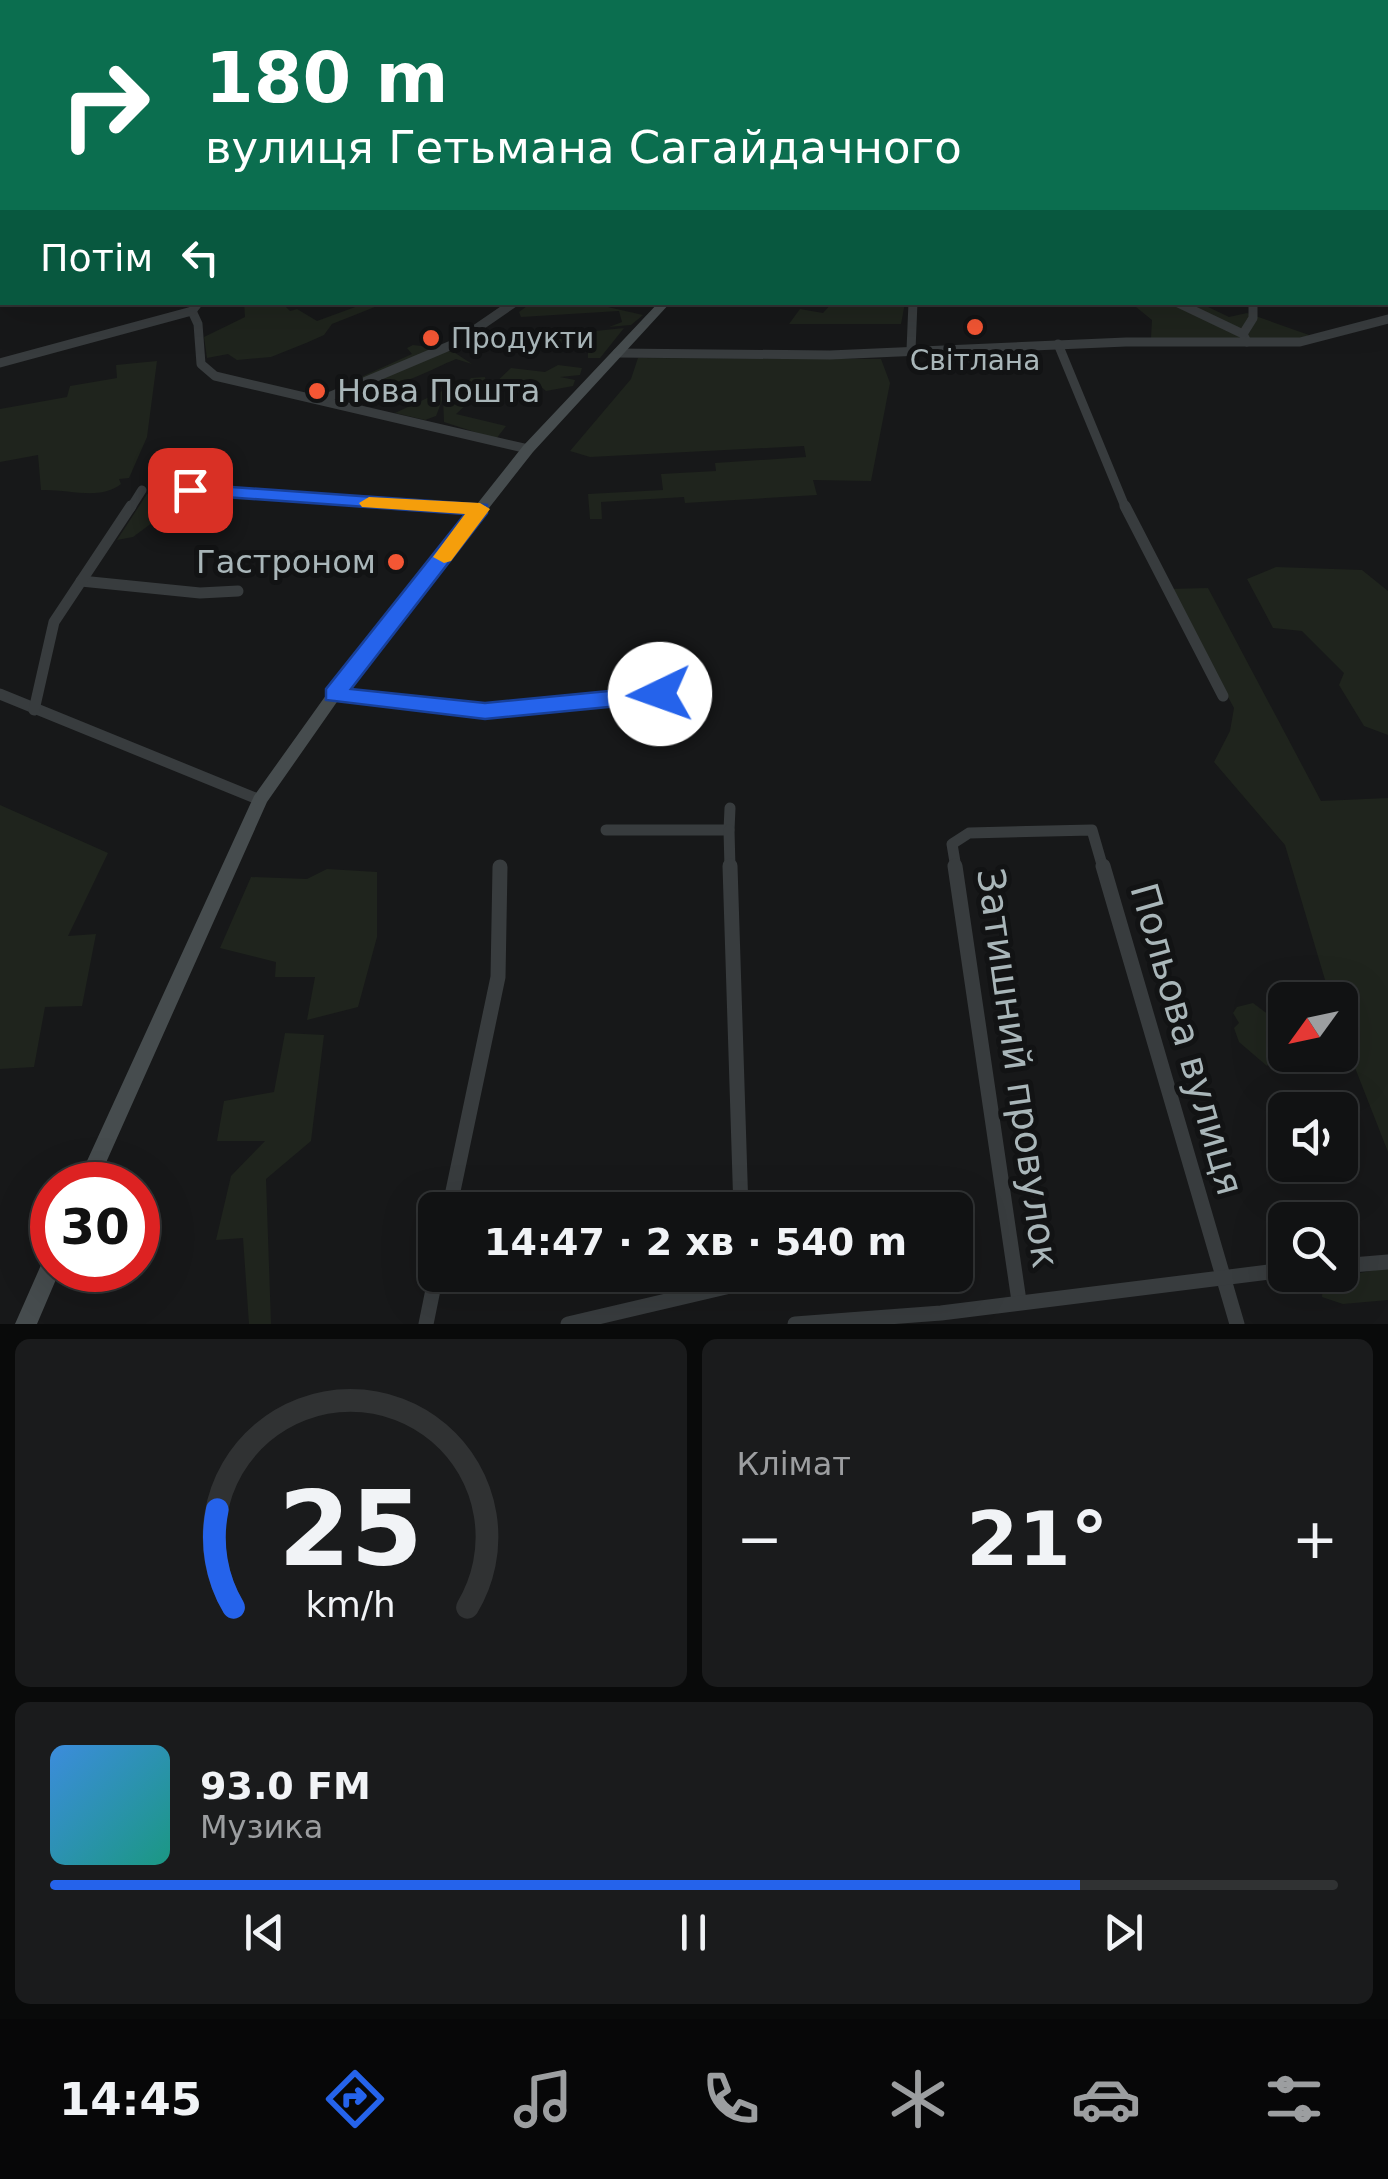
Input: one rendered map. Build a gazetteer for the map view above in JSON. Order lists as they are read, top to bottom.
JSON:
{
  "streets": {
    "street": ["Польова вулиця", "Затишний провулок"]
  },
  "crossings": [
    ["Польова вулиця", "Затишний провулок"]
  ],
  "places": [
    "Світлана",
    "Продукти",
    "Нова Пошта",
    "Гастроном"
  ],
  "north": "bottom left",
  "page": {
    "turn": ["180 m", "вулиця Гетьмана Сагайдачного"],
    "then": "Потім",
    "limit": "30",
    "trip": "14:47 · 2 хв · 540 m",
    "tile": "Клімат",
    "heat": ["−", "21°", "+"],
    "song": ["93.0 FM", "Музика"],
    "tabs": "14:45",
    "gauge": ["25", "km/h"]
  }
}
